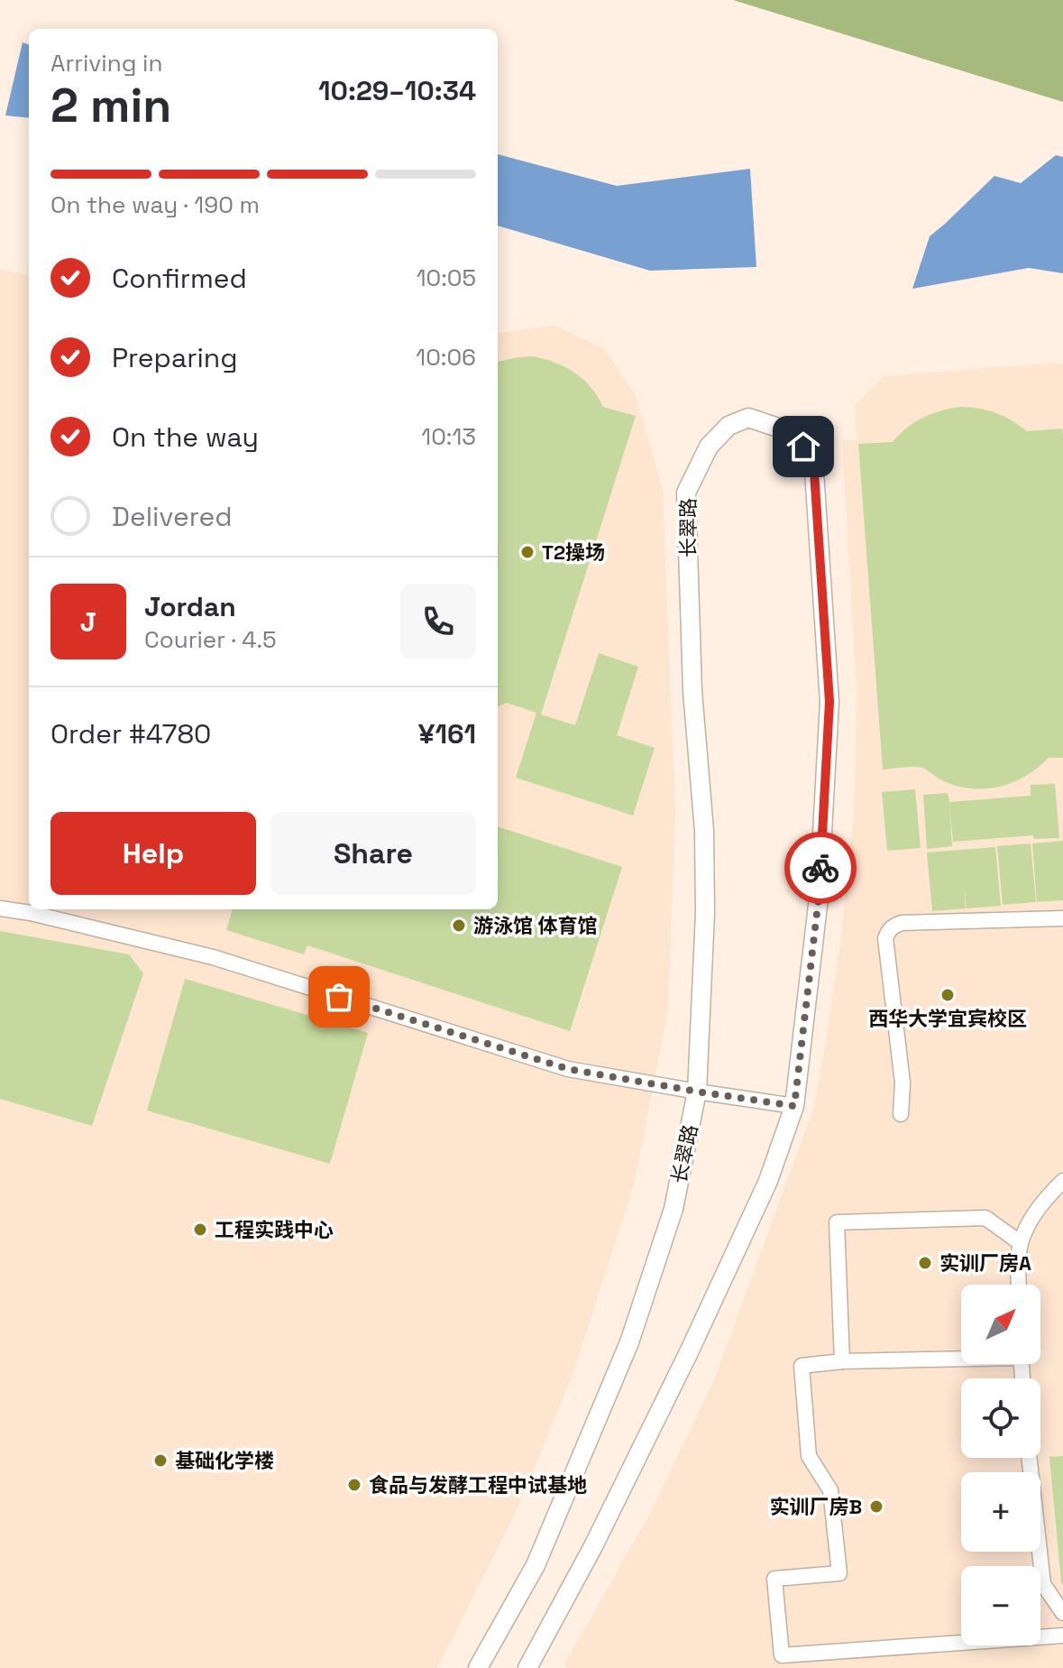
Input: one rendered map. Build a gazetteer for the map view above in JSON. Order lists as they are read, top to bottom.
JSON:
{
  "streets": {
    "main road": ["长翠路"]
  },
  "places": [
    "T2操场",
    "游泳馆 体育馆",
    "西华大学宜宾校区",
    "工程实践中心",
    "实训厂房A",
    "基础化学楼",
    "食品与发酵工程中试基地",
    "实训厂房B"
  ],
  "north": "top right",
  "page": {
    "heading": ["2 min", "Arriving in", "10:29–10:34"],
    "panel": [
      "Jordan",
      "Courier · 4.5",
      "Order #4780",
      "¥161"
    ],
    "bar": "On the way · 190 m",
    "list": [
      ["Confirmed", "10:05"],
      ["Preparing", "10:06"],
      ["On the way", "10:13"],
      "Delivered"
    ],
    "round": "J",
    "buttons": ["Help", "Share"],
    "map_buttons": ["+", "−"]
  }
}
